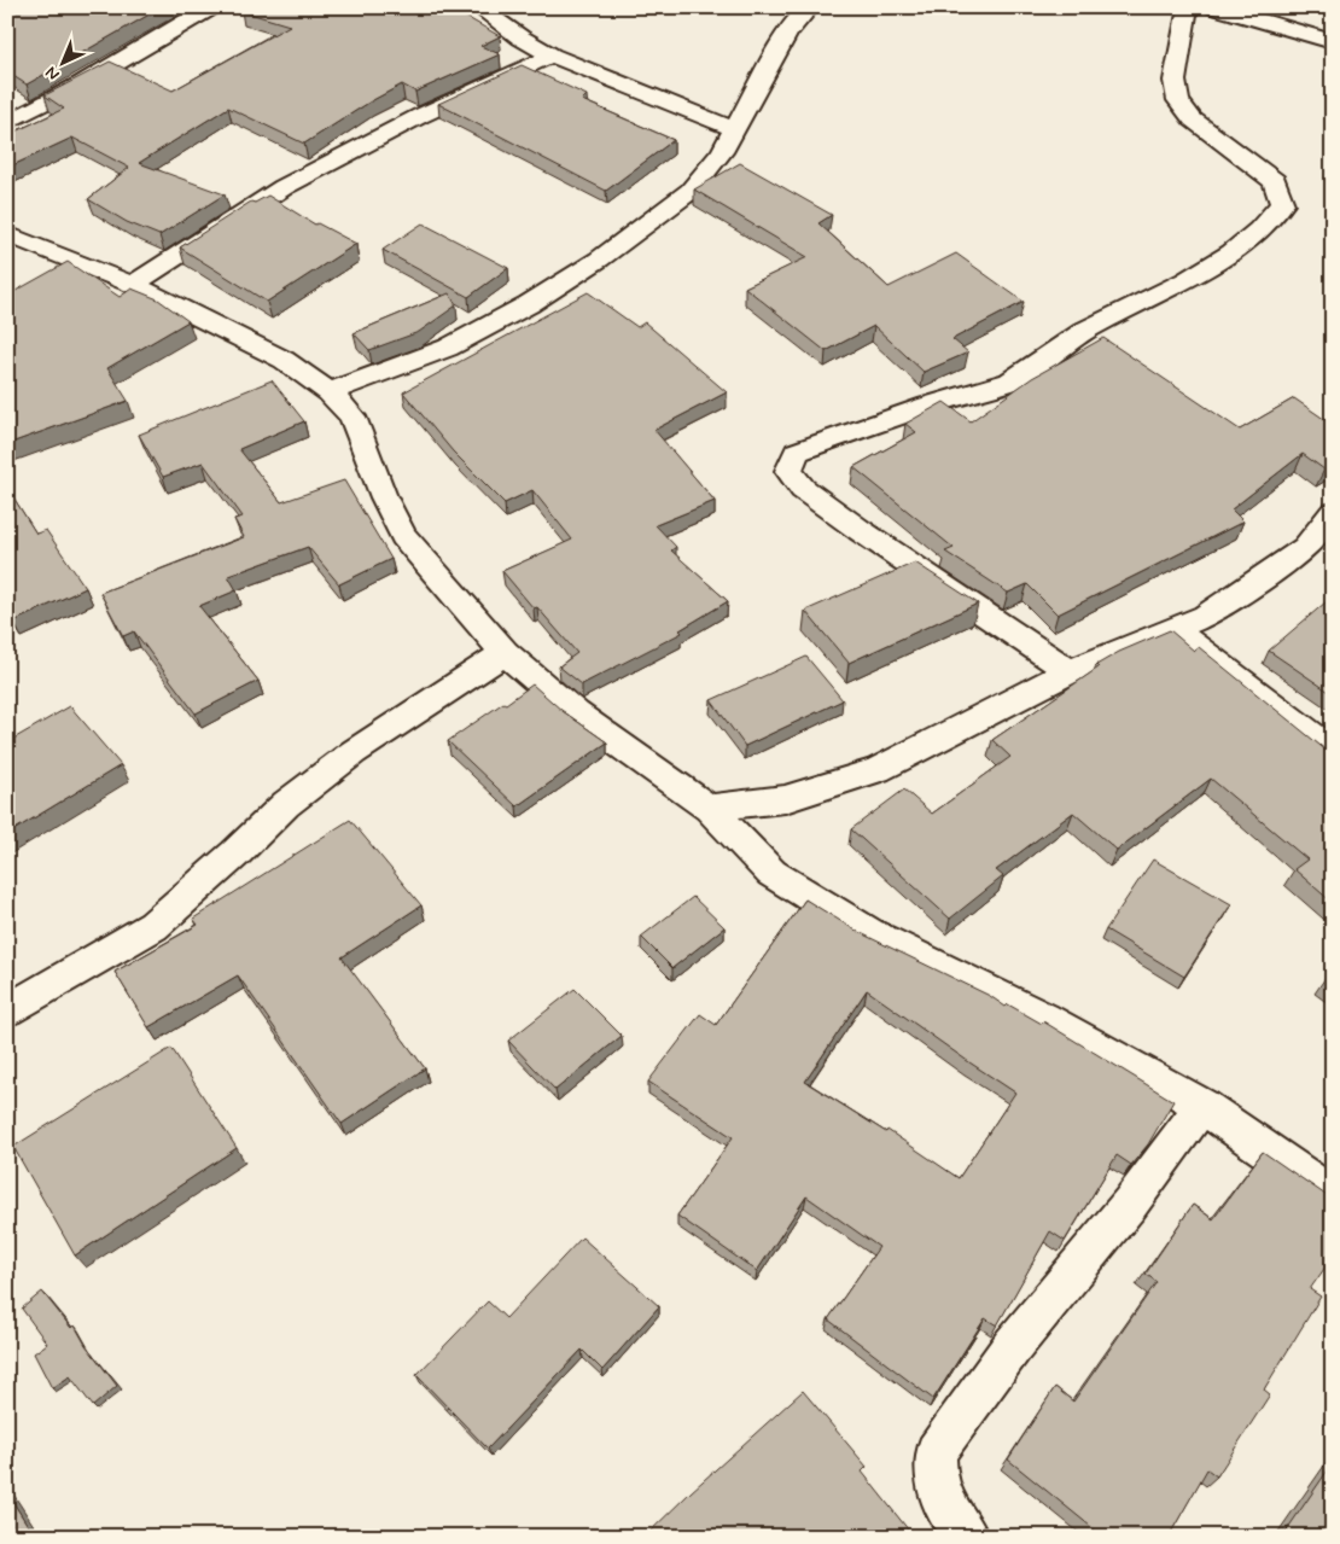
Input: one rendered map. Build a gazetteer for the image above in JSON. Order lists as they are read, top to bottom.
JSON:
{
  "north": "bottom left"
}
